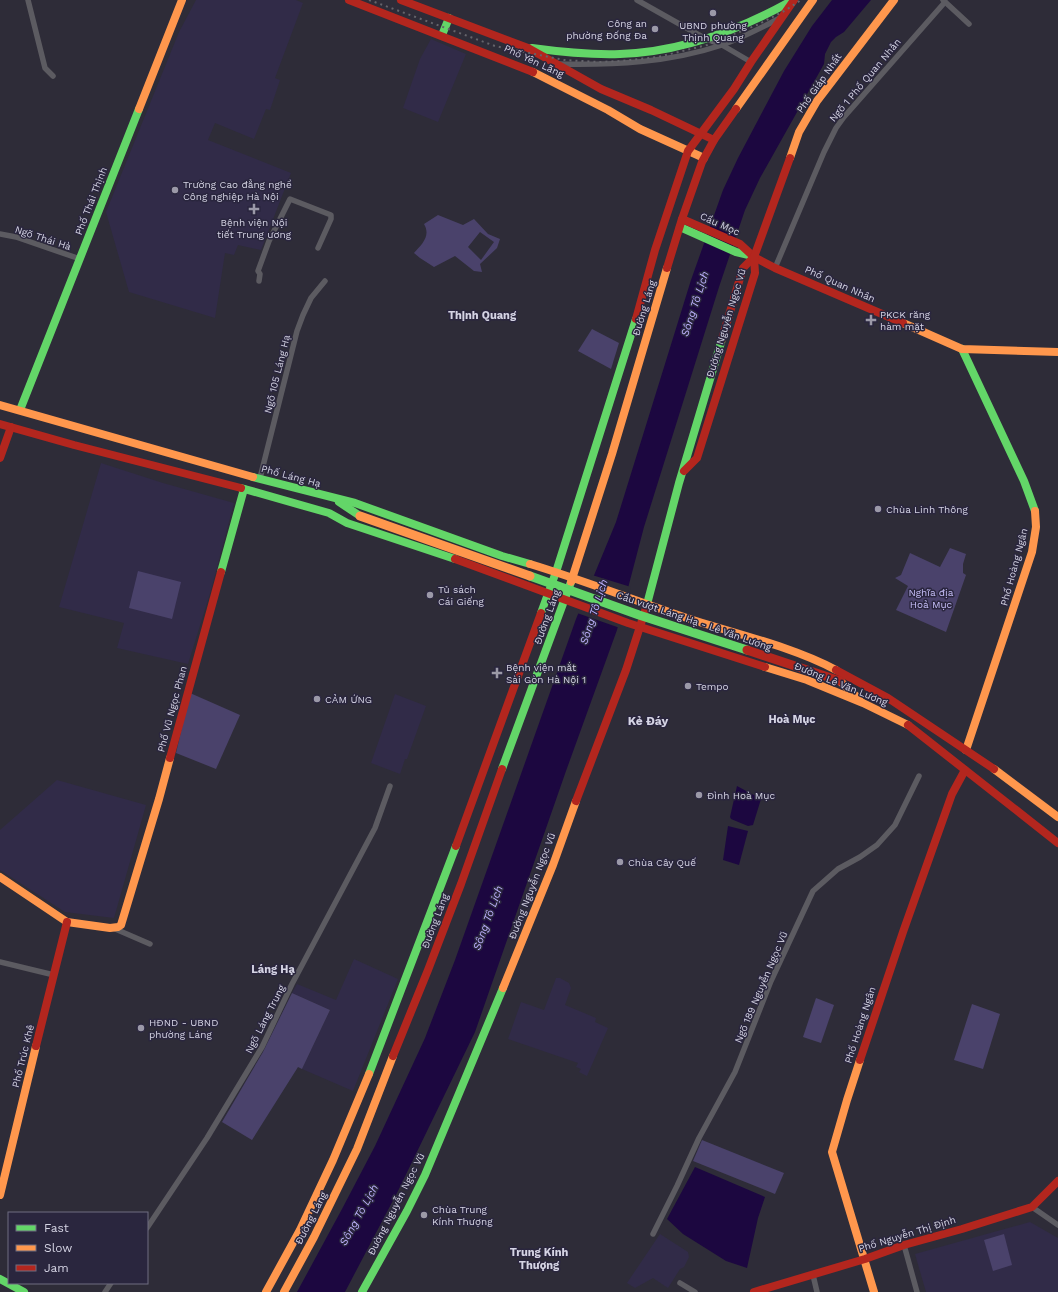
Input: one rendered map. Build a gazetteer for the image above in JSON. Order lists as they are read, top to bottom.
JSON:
{
  "streets": {
    "main road": [
      "Phố Yên Lãng",
      "Phố Giáp Nhất",
      "Phố Thái Thịnh",
      "Cầu Mọc",
      "Phố Quan Nhân",
      "Đường Láng",
      "Đường Nguyễn Ngọc Vũ",
      "Phố Láng Hạ",
      "Phố Hoàng Ngân",
      "Cầu vượt Láng Hạ - Lê Văn Lương",
      "Đường Lê Văn Lương",
      "Phố Vũ Ngọc Phan",
      "Phố Trúc Khê",
      "Phố Nguyễn Thị Định"
    ],
    "street": [
      "Ngõ 1 Phố Quan Nhân",
      "Ngõ Thái Hà",
      "Ngõ 105 Láng Hạ",
      "Ngõ 189 Nguyễn Ngọc Vũ",
      "Ngõ Láng Trung"
    ]
  },
  "crossings": [
    ["Phố Yên Lãng", "Đường Láng"],
    ["Ngõ 1 Phố Quan Nhân", "Phố Quan Nhân"],
    ["Phố Giáp Nhất", "Phố Quan Nhân"],
    ["Phố Giáp Nhất", "Đường Nguyễn Ngọc Vũ"],
    ["Phố Thái Thịnh", "Ngõ Thái Hà"],
    ["Phố Thái Thịnh", "Phố Láng Hạ"],
    ["Cầu Mọc", "Phố Quan Nhân"],
    ["Cầu Mọc", "Đường Láng"],
    ["Phố Quan Nhân", "Đường Nguyễn Ngọc Vũ"],
    ["Phố Quan Nhân", "Phố Hoàng Ngân"],
    ["Đường Láng", "Phố Láng Hạ"],
    ["Đường Láng", "Đường Lê Văn Lương"],
    ["Đường Nguyễn Ngọc Vũ", "Đường Lê Văn Lương"],
    ["Ngõ 105 Láng Hạ", "Phố Láng Hạ"],
    ["Phố Láng Hạ", "Cầu vượt Láng Hạ - Lê Văn Lương"],
    ["Phố Láng Hạ", "Đường Lê Văn Lương"],
    ["Phố Hoàng Ngân", "Đường Lê Văn Lương"],
    ["Phố Hoàng Ngân", "Phố Nguyễn Thị Định"],
    ["Cầu vượt Láng Hạ - Lê Văn Lương", "Đường Lê Văn Lương"]
  ],
  "districts": [
    "Thịnh Quang",
    "Hoà Mục",
    "Kẻ Đáy",
    "Láng Hạ",
    "Trung Kính Thượng"
  ],
  "water": ["Sông Tô Lịch"],
  "parks": ["Nghĩa địa Hoả Mục"],
  "places": {
    "other": [
      "UBND phường Thịnh Quang",
      "Công an phường Đống Đa",
      "Trường Cao đẳng nghề Công nghiệp Hà Nội",
      "Chùa Linh Thông",
      "Tủ sách Cái Giếng",
      "Tempo",
      "CẢM ỨNG",
      "Đình Hoà Mục",
      "Chùa Cây Quế",
      "HĐND - UBND phường Láng",
      "Chùa Trung Kính Thượng"
    ],
    "health": ["Bệnh viện Nội tiết Trung ương", "PKCK răng hàm mặt", "Bệnh viện mắt Sài Gòn Hà Nội 1"]
  },
  "legend": ["Fast", "Slow", "Jam"]
}
